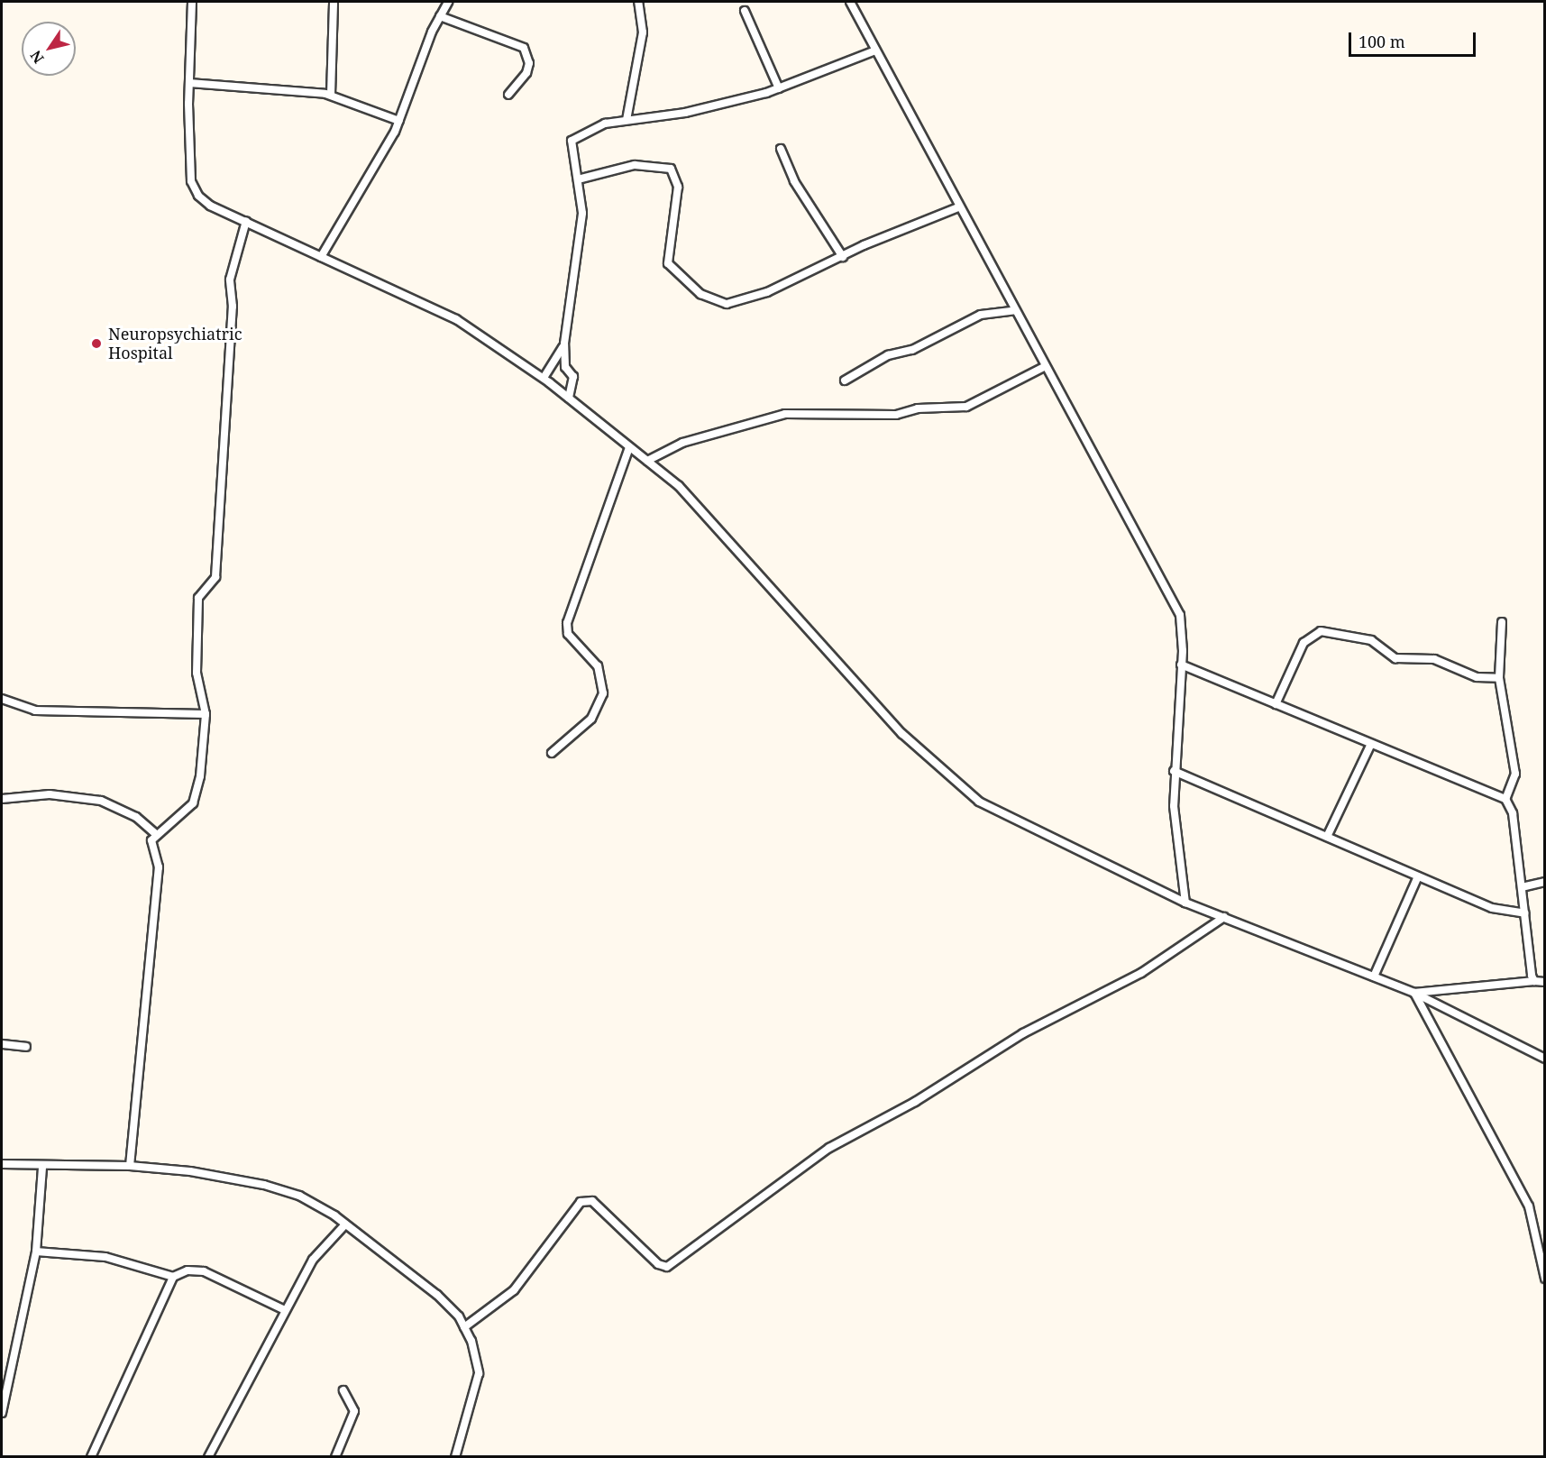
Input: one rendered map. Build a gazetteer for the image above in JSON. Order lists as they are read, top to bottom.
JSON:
{
  "places": ["Neuropsychiatric Hospital"],
  "scale_bar": "100 m",
  "north": "bottom left"
}
